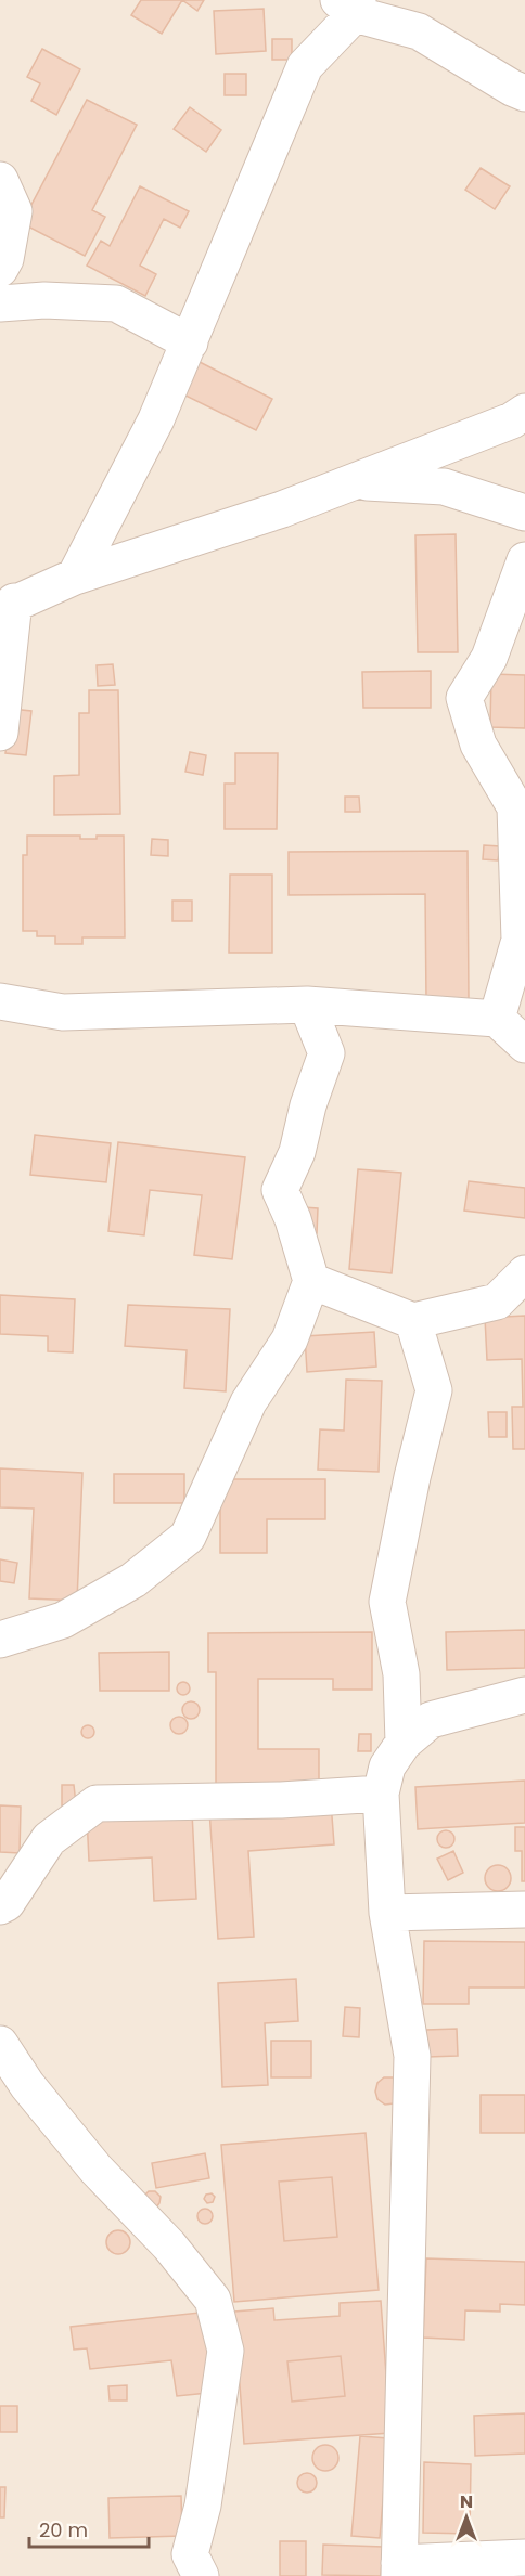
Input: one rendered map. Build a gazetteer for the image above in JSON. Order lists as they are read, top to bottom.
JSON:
{
  "scale_bar": "20 m",
  "north": "top"
}
